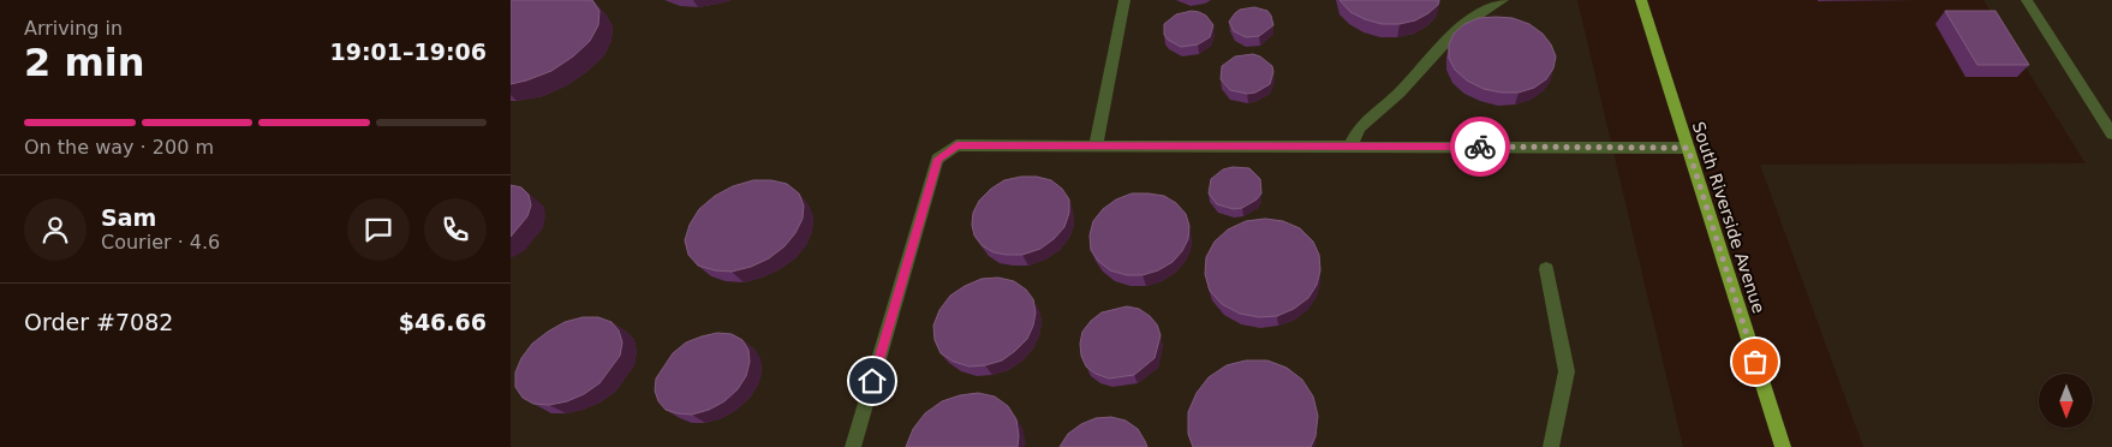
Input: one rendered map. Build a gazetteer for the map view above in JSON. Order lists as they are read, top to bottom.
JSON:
{
  "streets": {
    "main road": ["South Riverside Avenue"]
  },
  "north": "bottom",
  "page": {
    "heading": ["2 min", "Arriving in", "19:01–19:06"],
    "panel": [
      "Sam",
      "Courier · 4.6",
      "Order #7082",
      "$46.66"
    ],
    "bar": "On the way · 200 m"
  }
}
